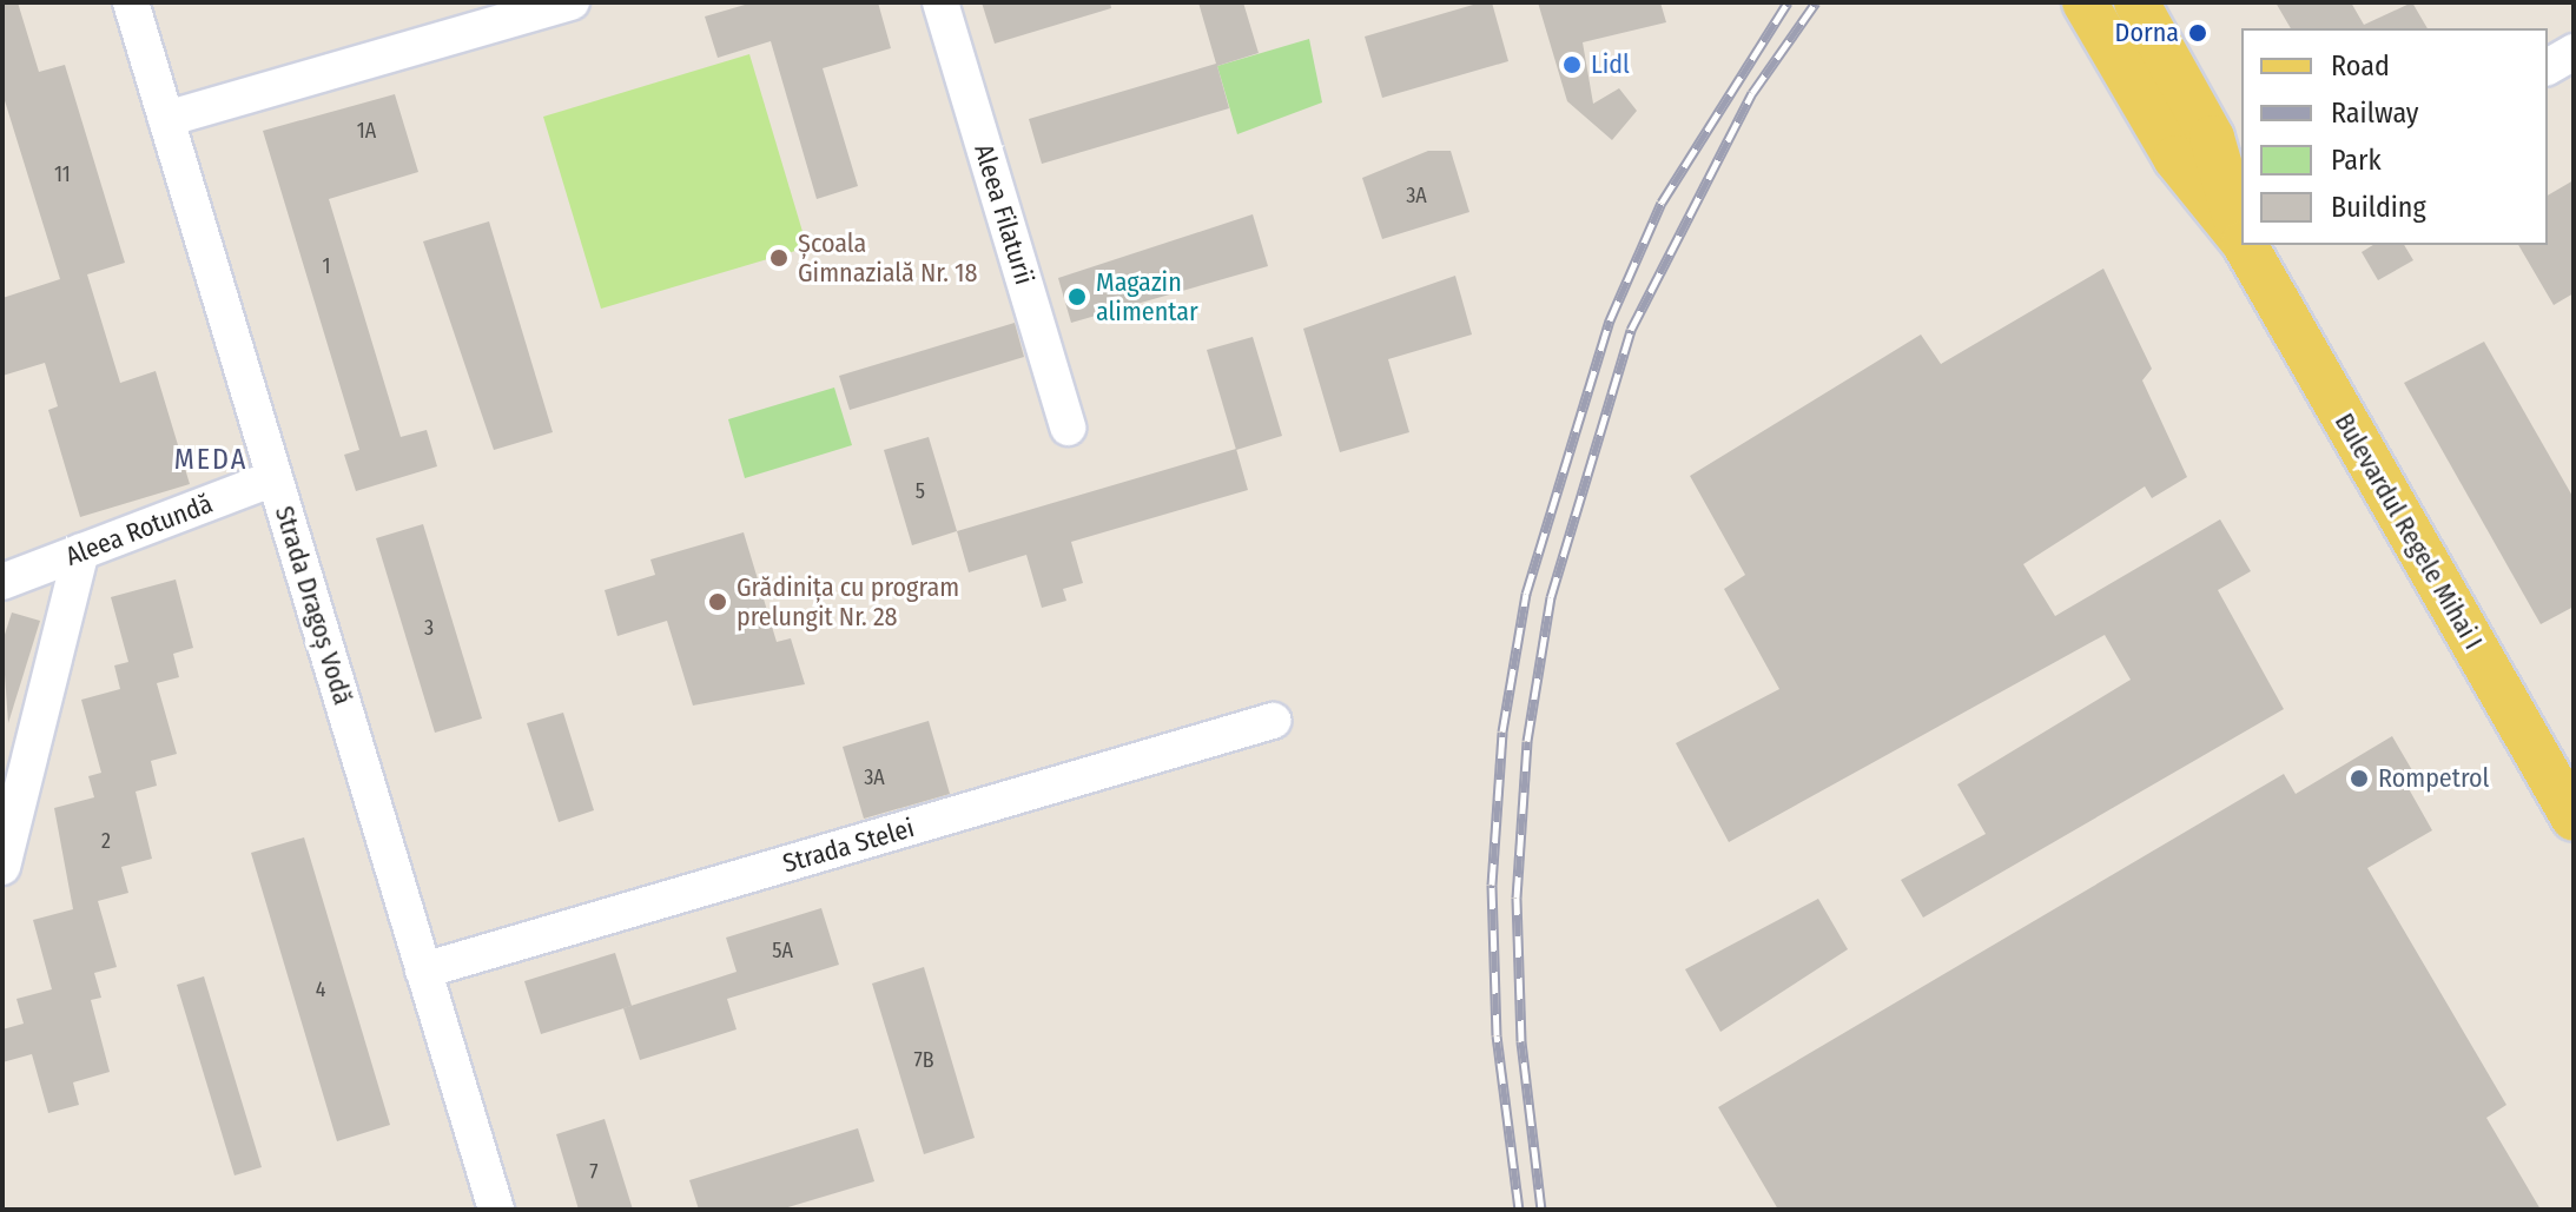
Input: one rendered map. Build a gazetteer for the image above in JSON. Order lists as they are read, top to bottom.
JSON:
{
  "streets": {
    "main road": ["Bulevardul Regele Mihai I"],
    "street": [
      "Aleea Filaturii",
      "Aleea Rotundă",
      "Strada Dragoș Vodă",
      "Strada Stelei"
    ]
  },
  "crossings": [
    ["Aleea Rotundă", "Strada Dragoș Vodă"],
    ["Strada Dragoș Vodă", "Strada Stelei"]
  ],
  "districts": ["MEDA"],
  "places": [
    "Dorna",
    "Lidl",
    "Școala Gimnazială Nr. 18",
    "Magazin alimentar",
    "Grădinița cu program prelungit Nr. 28",
    "Rompetrol"
  ],
  "house_numbers": [
    "1A",
    "11",
    "3A",
    "1",
    "5",
    "3",
    "3A",
    "2",
    "5A",
    "4",
    "7B",
    "7"
  ],
  "legend": [
    "Road",
    "Railway",
    "Park",
    "Building"
  ]
}
